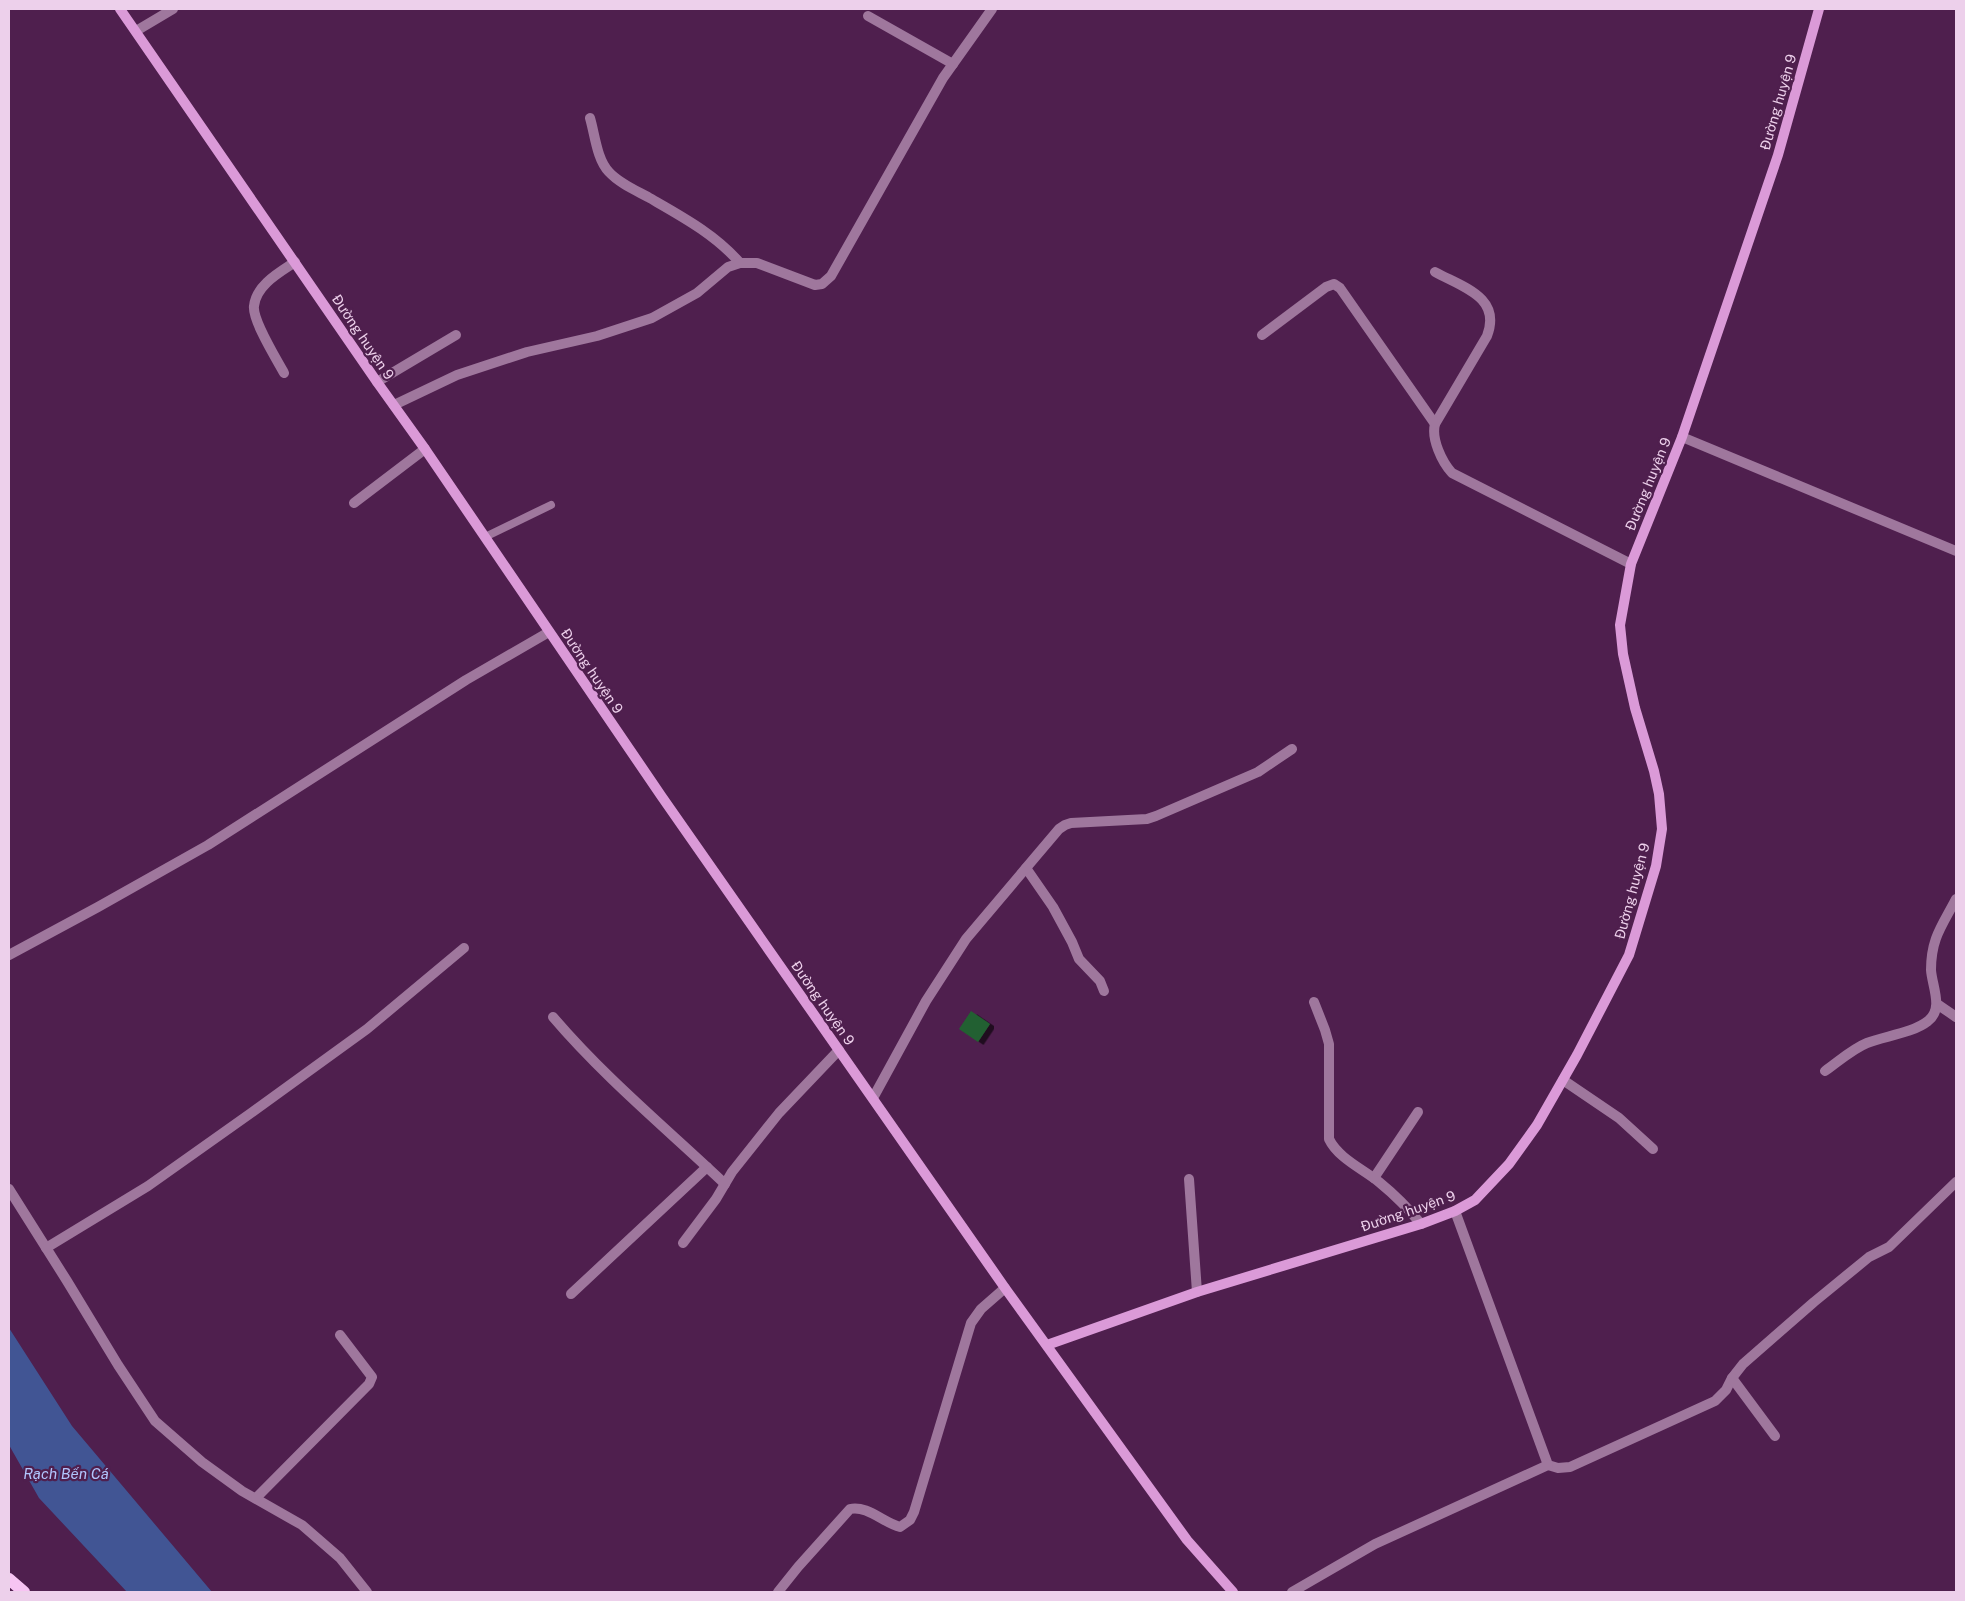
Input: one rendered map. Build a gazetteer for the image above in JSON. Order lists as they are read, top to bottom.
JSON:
{
  "streets": {
    "street": ["Đường huyện 9"]
  },
  "water": ["Rạch Bến Cá"]
}
